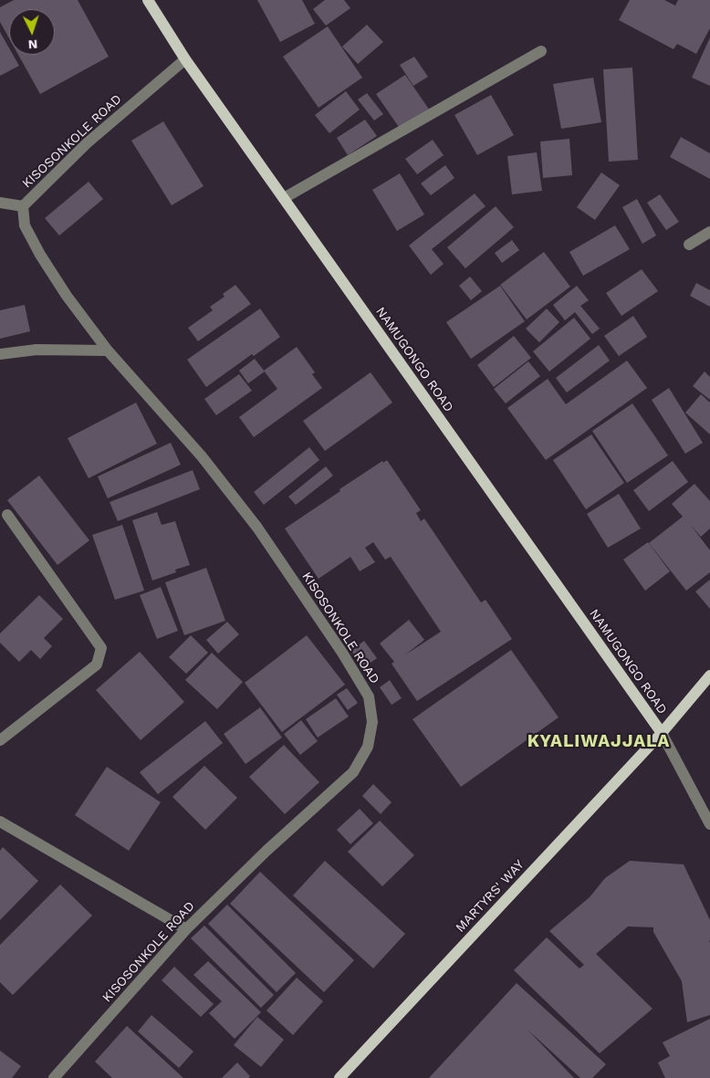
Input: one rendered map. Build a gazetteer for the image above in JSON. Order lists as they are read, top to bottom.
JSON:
{
  "streets": {
    "main road": ["NAMUGONGO ROAD", "MARTYRS' WAY"],
    "street": ["KISOSONKOLE ROAD"]
  },
  "crossings": [
    ["KISOSONKOLE ROAD", "NAMUGONGO ROAD"],
    ["NAMUGONGO ROAD", "MARTYRS' WAY"]
  ],
  "districts": ["KYALIWAJJALA"],
  "north": "bottom"
}
